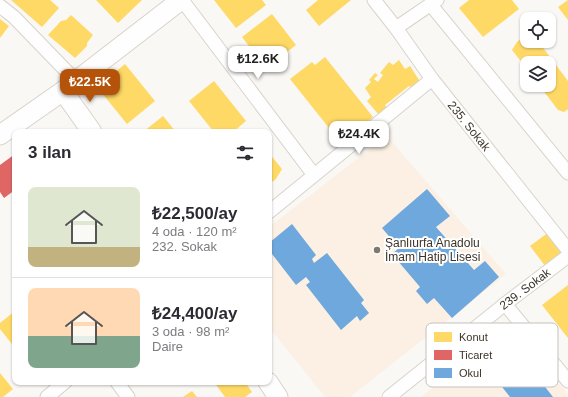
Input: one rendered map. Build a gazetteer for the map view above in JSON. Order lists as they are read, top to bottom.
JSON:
{
  "streets": {
    "street": ["235. Sokak", "239. Sokak"]
  },
  "places": ["Şanlıurfa Anadolu İmam Hatip Lisesi"],
  "legend": ["Konut", "Ticaret", "Okul"],
  "page": {
    "price": ["₺12.6K", "₺22.5K", "₺24.4K"],
    "heading": "3 ilan",
    "list": [
      {
        "name": "₺22,500/ay",
        "note": "4 oda · 120 m² · 232. Sokak"
      },
      {
        "name": "₺24,400/ay",
        "note": "3 oda · 98 m² · Daire"
      }
    ]
  }
}
